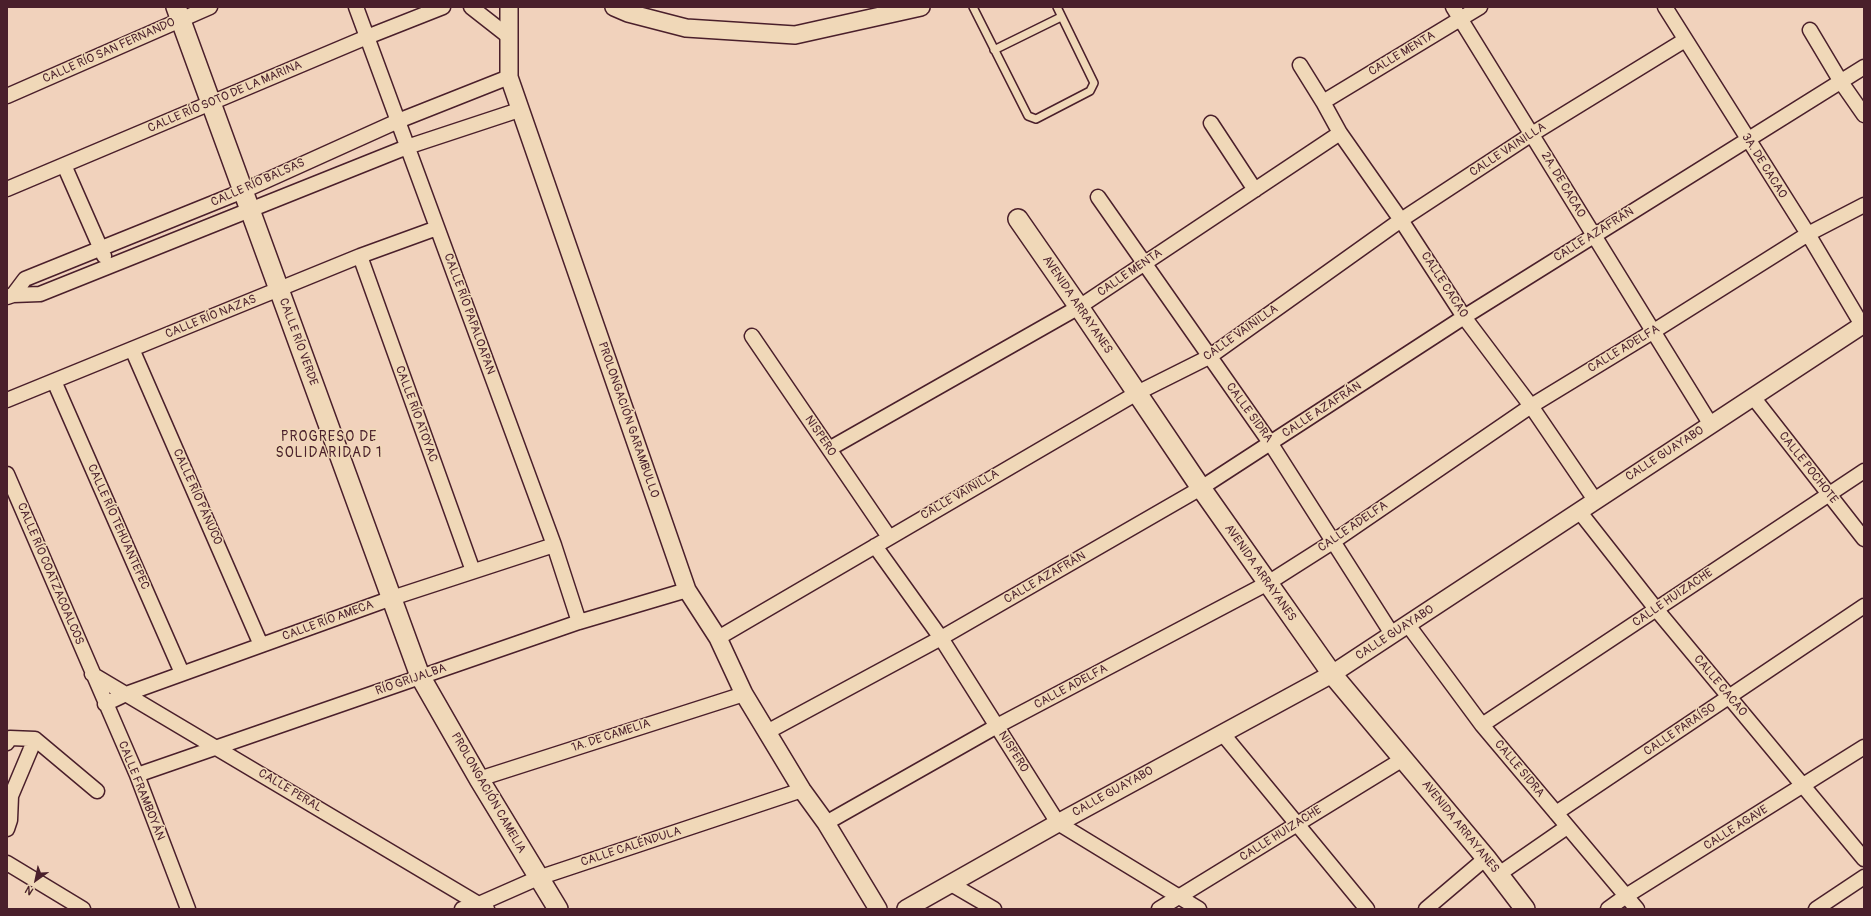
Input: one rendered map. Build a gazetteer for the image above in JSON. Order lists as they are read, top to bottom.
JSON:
{
  "streets": {
    "main road": ["AVENIDA ARRAYANES", "CALLE RÍO VERDE", "PROLONGACIÓN CAMELIA"],
    "street": [
      "CALLE RÍO SAN FERNANDO",
      "CALLE MENTA",
      "CALLE RÍO SOTO DE LA MARINA",
      "CALLE VAINILLA",
      "3A. DE CACAO",
      "CALLE RÍO BALSAS",
      "2A. DE CACAO",
      "CALLE AZAFRÁN",
      "CALLE CACAO",
      "CALLE RÍO PAPALOAPAN",
      "CALLE RÍO NAZAS",
      "CALLE ADELFA",
      "CALLE SIDRA",
      "CALLE RÍO ATOYAC",
      "PROLONGACIÓN GARAMBULLO",
      "NISPERO",
      "CALLE GUAYABO",
      "CALLE POCHOTE",
      "CALLE RÍO PÁNUCO",
      "CALLE RÍO TEHUANTEPEC",
      "CALLE RÍO COATZACOALCOS",
      "CALLE HUIZACHE",
      "CALLE RÍO AMECA",
      "RÍO GRIJALBA",
      "CALLE PARAÍSO",
      "1A. DE CAMELIA",
      "CALLE FRAMBOYÁN",
      "CALLE PERAL",
      "CALLE AGAVE",
      "CALLE CALÉNDULA"
    ]
  },
  "crossings": [
    ["CALLE RÍO SAN FERNANDO", "CALLE RÍO VERDE"],
    ["CALLE MENTA", "2A. DE CACAO"],
    ["CALLE MENTA", "CALLE CACAO"],
    ["CALLE MENTA", "AVENIDA ARRAYANES"],
    ["CALLE MENTA", "CALLE SIDRA"],
    ["CALLE MENTA", "NISPERO"],
    ["CALLE RÍO SOTO DE LA MARINA", "CALLE RÍO PAPALOAPAN"],
    ["CALLE RÍO SOTO DE LA MARINA", "CALLE RÍO VERDE"],
    ["CALLE VAINILLA", "3A. DE CACAO"],
    ["CALLE VAINILLA", "2A. DE CACAO"],
    ["CALLE VAINILLA", "CALLE CACAO"],
    ["CALLE VAINILLA", "AVENIDA ARRAYANES"],
    ["CALLE VAINILLA", "CALLE SIDRA"],
    ["CALLE VAINILLA", "PROLONGACIÓN GARAMBULLO"],
    ["CALLE VAINILLA", "NISPERO"],
    ["3A. DE CACAO", "CALLE AZAFRÁN"],
    ["3A. DE CACAO", "CALLE ADELFA"],
    ["3A. DE CACAO", "CALLE GUAYABO"],
    ["CALLE RÍO BALSAS", "CALLE RÍO PAPALOAPAN"],
    ["CALLE RÍO BALSAS", "CALLE RÍO VERDE"],
    ["CALLE RÍO BALSAS", "PROLONGACIÓN GARAMBULLO"],
    ["2A. DE CACAO", "CALLE AZAFRÁN"],
    ["2A. DE CACAO", "CALLE ADELFA"],
    ["2A. DE CACAO", "CALLE GUAYABO"],
    ["CALLE AZAFRÁN", "CALLE CACAO"],
    ["CALLE AZAFRÁN", "AVENIDA ARRAYANES"],
    ["CALLE AZAFRÁN", "CALLE SIDRA"],
    ["CALLE AZAFRÁN", "PROLONGACIÓN GARAMBULLO"],
    ["CALLE AZAFRÁN", "NISPERO"],
    ["CALLE CACAO", "CALLE ADELFA"],
    ["CALLE CACAO", "CALLE GUAYABO"],
    ["CALLE CACAO", "CALLE HUIZACHE"],
    ["CALLE CACAO", "CALLE PARAÍSO"],
    ["CALLE CACAO", "CALLE AGAVE"],
    ["AVENIDA ARRAYANES", "CALLE ADELFA"],
    ["AVENIDA ARRAYANES", "CALLE GUAYABO"],
    ["AVENIDA ARRAYANES", "CALLE HUIZACHE"],
    ["CALLE RÍO PAPALOAPAN", "CALLE RÍO NAZAS"],
    ["CALLE RÍO PAPALOAPAN", "CALLE RÍO AMECA"],
    ["CALLE RÍO PAPALOAPAN", "RÍO GRIJALBA"],
    ["CALLE RÍO NAZAS", "CALLE RÍO VERDE"],
    ["CALLE RÍO NAZAS", "CALLE RÍO ATOYAC"],
    ["CALLE RÍO NAZAS", "CALLE RÍO PÁNUCO"],
    ["CALLE RÍO NAZAS", "CALLE RÍO TEHUANTEPEC"],
    ["CALLE RÍO VERDE", "CALLE RÍO AMECA"],
    ["CALLE RÍO VERDE", "RÍO GRIJALBA"],
    ["CALLE RÍO VERDE", "PROLONGACIÓN CAMELIA"],
    ["CALLE ADELFA", "CALLE SIDRA"],
    ["CALLE ADELFA", "PROLONGACIÓN GARAMBULLO"],
    ["CALLE ADELFA", "NISPERO"],
    ["CALLE SIDRA", "CALLE GUAYABO"],
    ["CALLE SIDRA", "CALLE HUIZACHE"],
    ["CALLE SIDRA", "CALLE PARAÍSO"],
    ["CALLE SIDRA", "CALLE AGAVE"],
    ["CALLE RÍO ATOYAC", "CALLE RÍO AMECA"],
    ["PROLONGACIÓN GARAMBULLO", "RÍO GRIJALBA"],
    ["PROLONGACIÓN GARAMBULLO", "1A. DE CAMELIA"],
    ["PROLONGACIÓN GARAMBULLO", "CALLE CALÉNDULA"],
    ["NISPERO", "CALLE GUAYABO"],
    ["NISPERO", "CALLE HUIZACHE"],
    ["CALLE GUAYABO", "CALLE POCHOTE"],
    ["CALLE POCHOTE", "CALLE HUIZACHE"],
    ["CALLE RÍO PÁNUCO", "CALLE RÍO AMECA"],
    ["CALLE RÍO TEHUANTEPEC", "CALLE RÍO AMECA"],
    ["CALLE RÍO COATZACOALCOS", "CALLE FRAMBOYÁN"],
    ["CALLE RÍO COATZACOALCOS", "CALLE PERAL"],
    ["CALLE RÍO AMECA", "CALLE FRAMBOYÁN"],
    ["CALLE RÍO AMECA", "CALLE PERAL"],
    ["RÍO GRIJALBA", "CALLE FRAMBOYÁN"],
    ["RÍO GRIJALBA", "CALLE PERAL"],
    ["RÍO GRIJALBA", "PROLONGACIÓN CAMELIA"],
    ["1A. DE CAMELIA", "PROLONGACIÓN CAMELIA"],
    ["CALLE FRAMBOYÁN", "CALLE PERAL"],
    ["CALLE PERAL", "CALLE CALÉNDULA"],
    ["PROLONGACIÓN CAMELIA", "CALLE CALÉNDULA"]
  ],
  "districts": ["PROGRESO DE SOLIDARIDAD 1"],
  "north": "bottom left"
}
